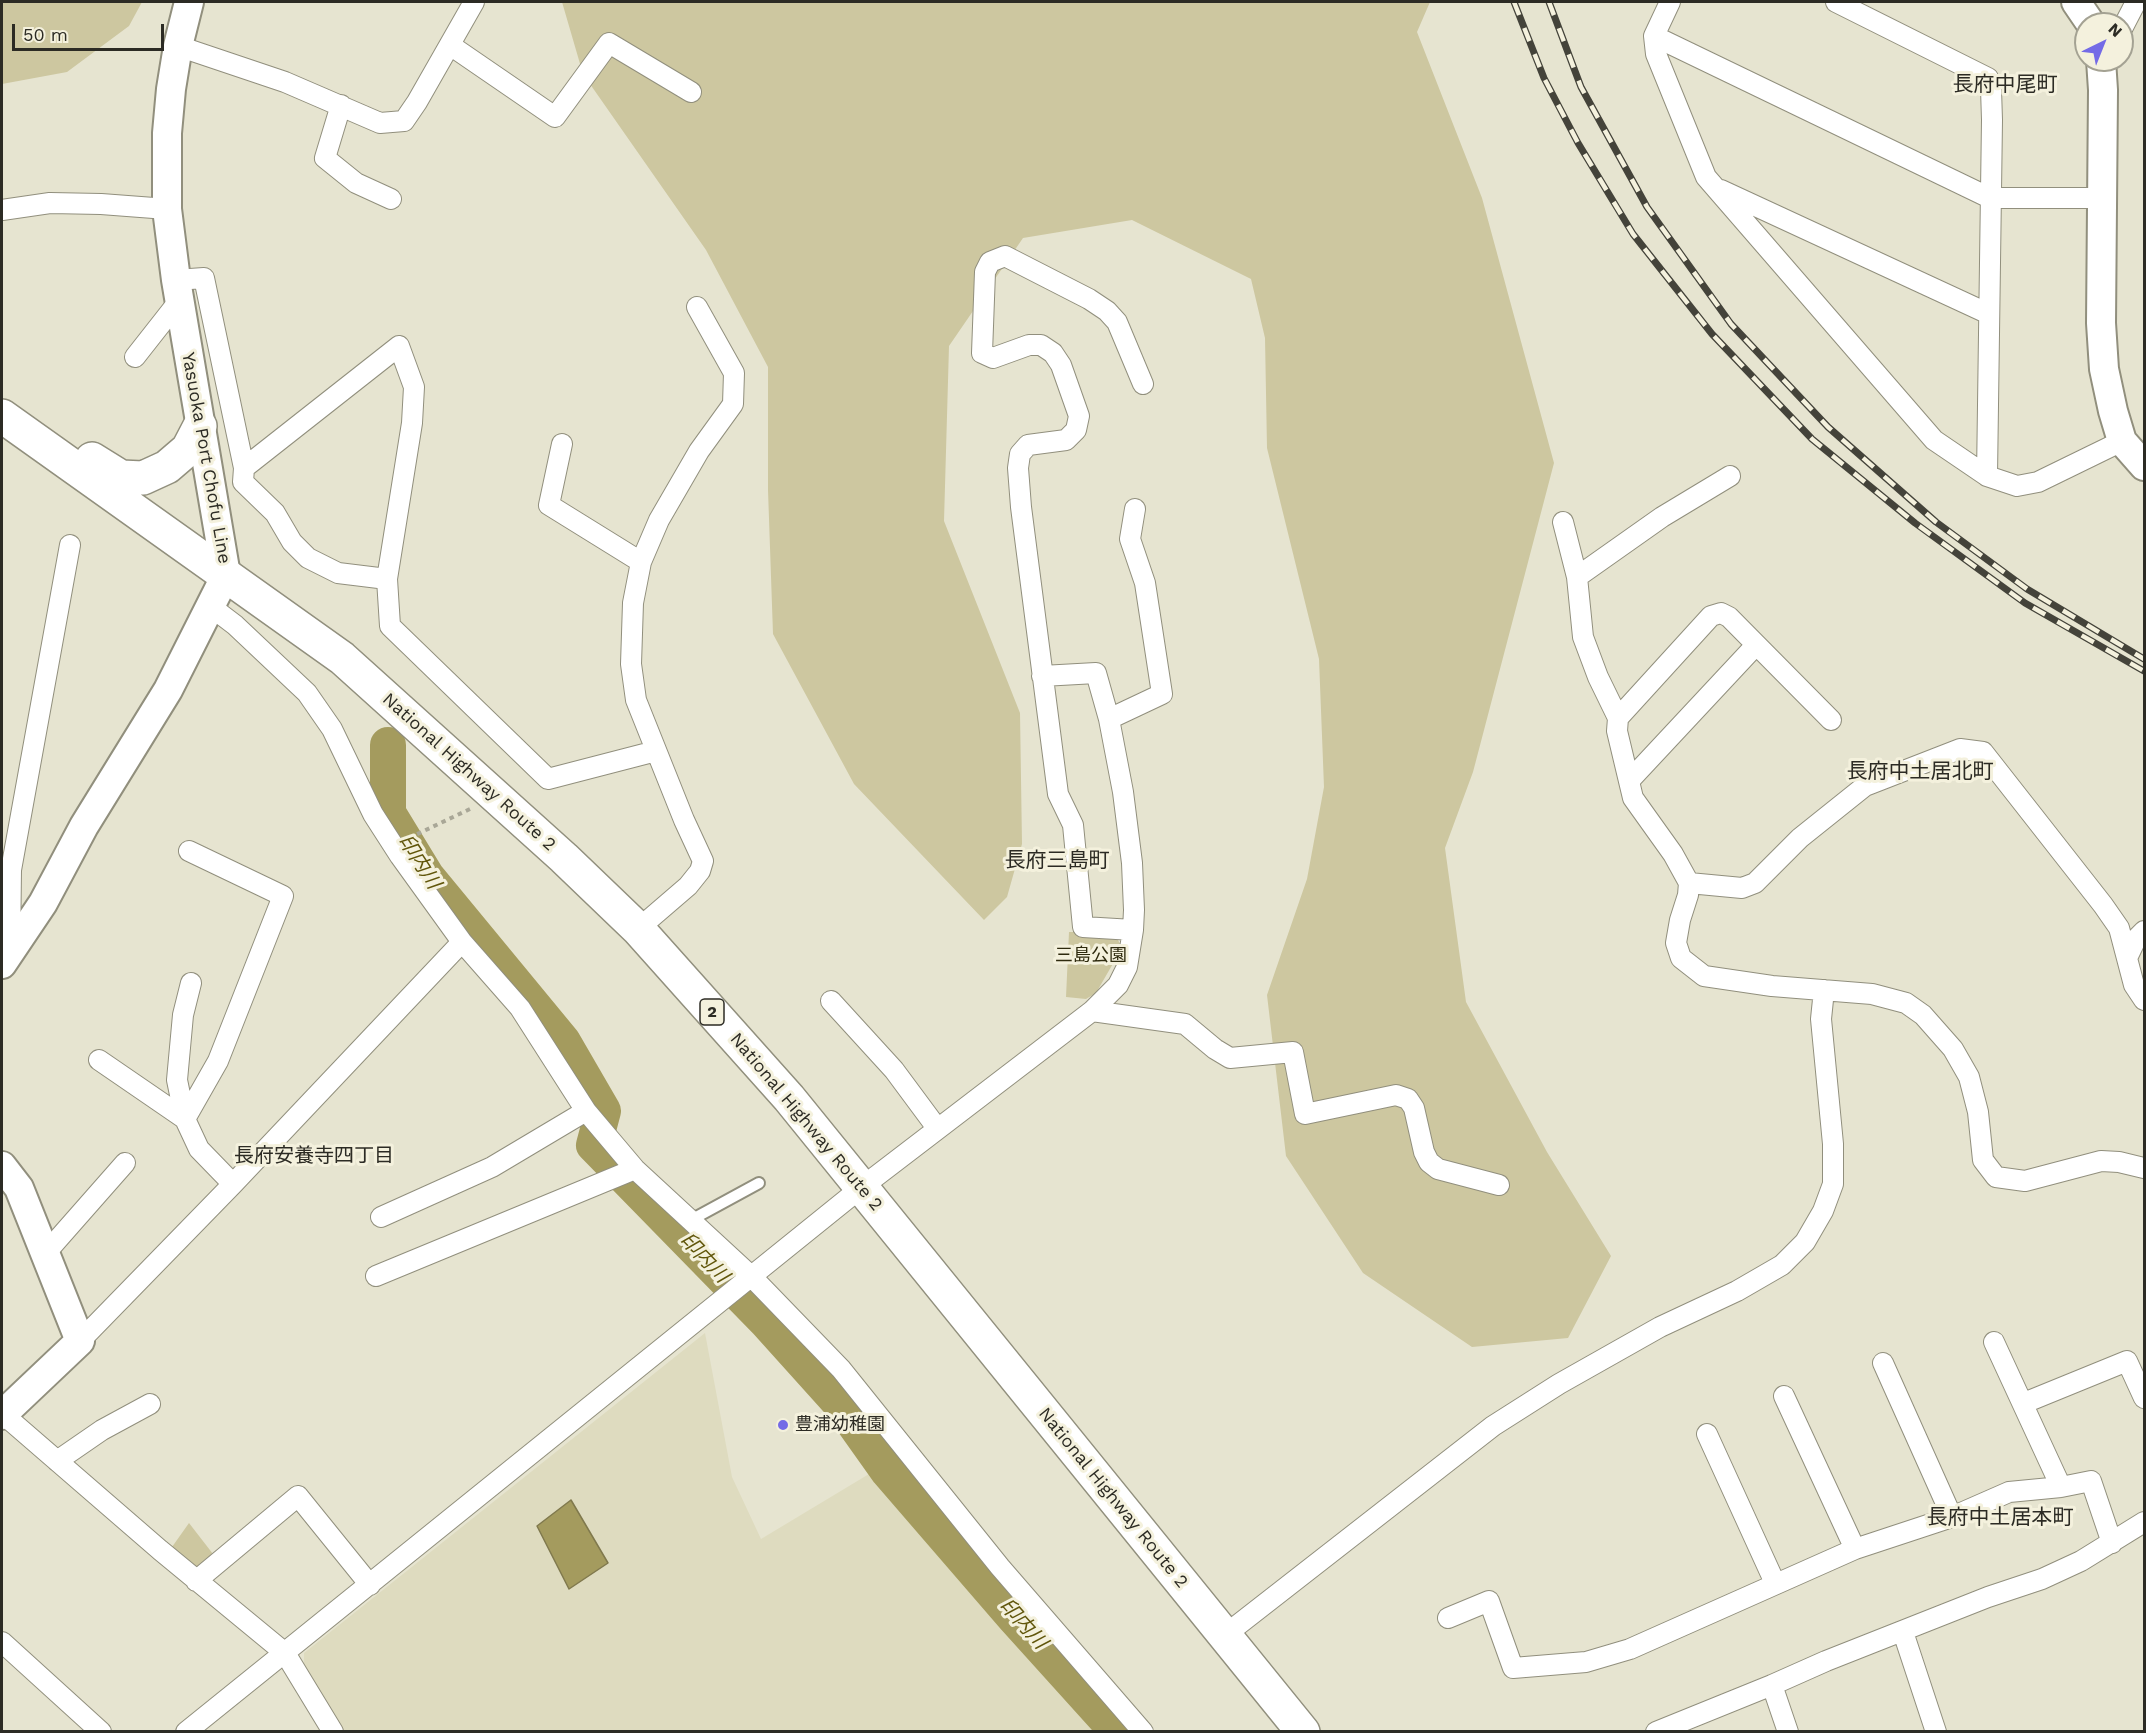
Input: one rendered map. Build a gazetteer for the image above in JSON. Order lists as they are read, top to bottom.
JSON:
{
  "streets": {
    "highway": ["National Highway Route 2", "2"],
    "main road": ["Yasuoka Port Chofu Line"]
  },
  "crossings": [
    ["Yasuoka Port Chofu Line", "National Highway Route 2"]
  ],
  "districts": [
    "長府中尾町",
    "長府中土居北町",
    "長府三島町",
    "長府安養寺四丁目",
    "長府中土居本町"
  ],
  "water": ["印内川"],
  "parks": ["三島公園"],
  "places": ["豊浦幼稚園"],
  "scale_bar": "50 m",
  "north": "top right"
}
